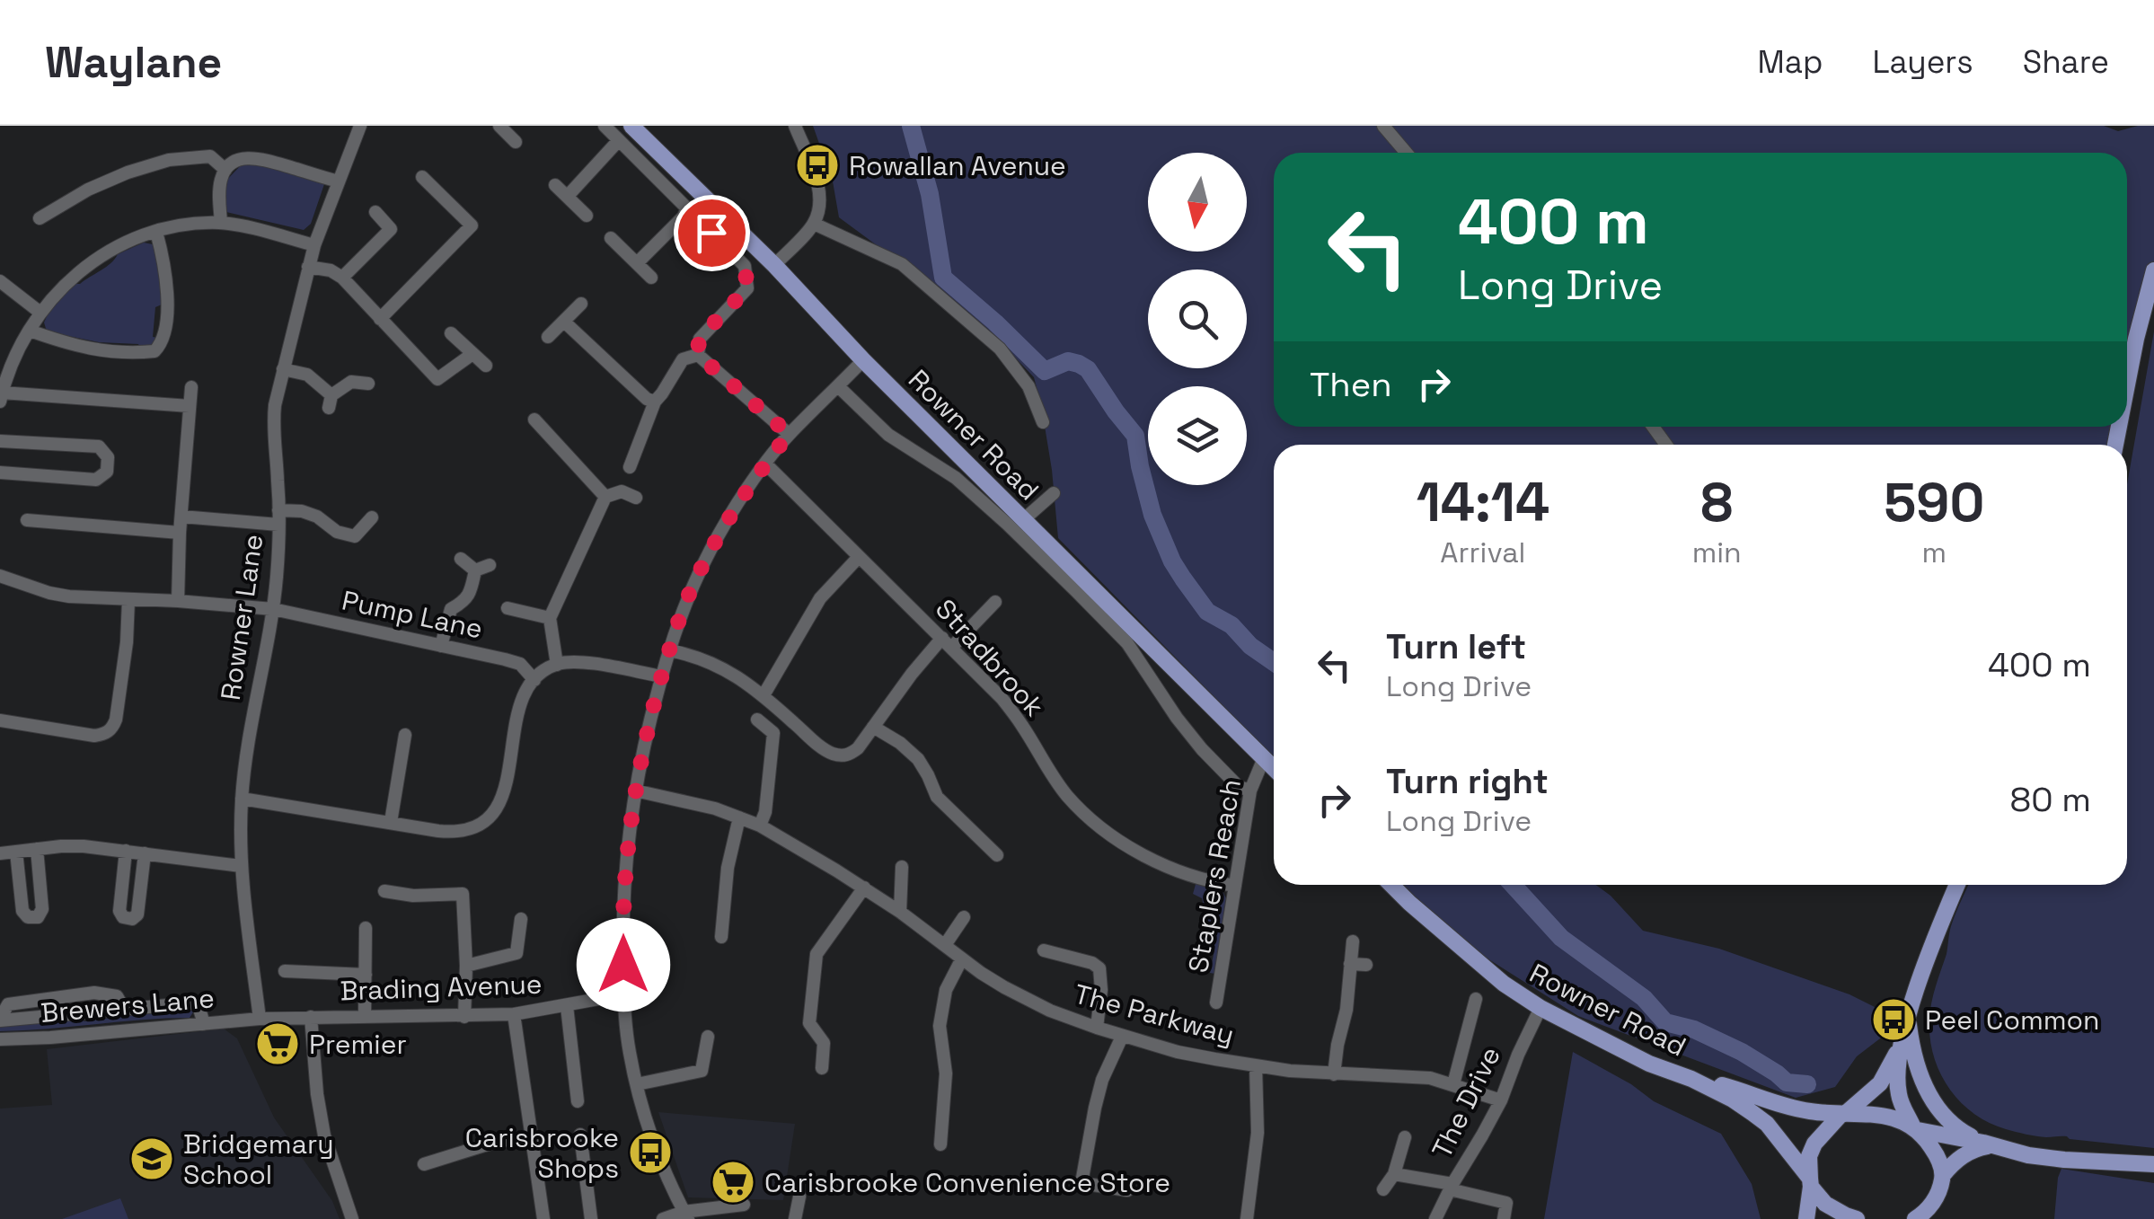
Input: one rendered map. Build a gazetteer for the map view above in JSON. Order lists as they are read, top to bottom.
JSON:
{
  "streets": {
    "main road": ["Rowner Road"],
    "street": [
      "Pump Lane",
      "Rowner Lane",
      "Stradbrook",
      "Staplers Reach",
      "Brading Avenue",
      "Brewers Lane",
      "The Parkway",
      "The Drive"
    ]
  },
  "crossings": [
    ["Rowner Road", "Staplers Reach"],
    ["Rowner Road", "The Drive"],
    ["Pump Lane", "Rowner Lane"],
    ["Rowner Lane", "Brading Avenue"],
    ["Rowner Lane", "Brewers Lane"],
    ["Stradbrook", "Staplers Reach"],
    ["Brading Avenue", "Brewers Lane"],
    ["The Parkway", "The Drive"]
  ],
  "places": {
    "bus stop": ["Rowallan Avenue", "Peel Common", "Carisbrooke Shops"],
    "supermarket": ["Premier", "Carisbrooke Convenience Store"],
    "school or university": ["Bridgemary School"]
  },
  "north": "bottom",
  "page": {
    "header": "Waylane",
    "nav": ["Map", "Layers", "Share"],
    "turn": ["400 m", "Long Drive"],
    "then": "Then",
    "eta": [
      "14:14",
      "Arrival",
      "8",
      "min",
      "590",
      "m"
    ],
    "list": [
      {
        "name": "Turn left",
        "note": "Long Drive",
        "value": "400 m"
      },
      {
        "name": "Turn right",
        "note": "Long Drive",
        "value": "80 m"
      }
    ]
  }
}
